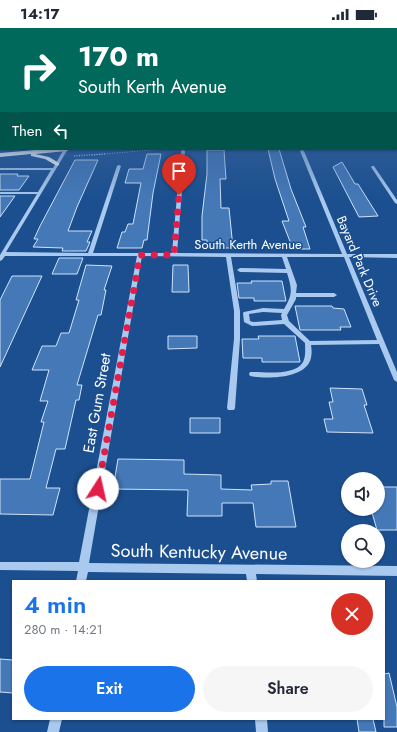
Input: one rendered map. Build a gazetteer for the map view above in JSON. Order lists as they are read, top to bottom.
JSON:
{
  "streets": {
    "street": [
      "South Kerth Avenue",
      "Bayard Park Drive",
      "East Gum Street",
      "South Kentucky Avenue"
    ]
  },
  "crossings": [
    ["South Kerth Avenue", "Bayard Park Drive"],
    ["South Kerth Avenue", "East Gum Street"],
    ["East Gum Street", "South Kentucky Avenue"]
  ],
  "page": {
    "status": "14:17",
    "turn": ["170 m", "South Kerth Avenue"],
    "then": "Then",
    "heading": ["4 min", "280 m · 14:21"],
    "buttons": ["Exit", "Share"]
  }
}
